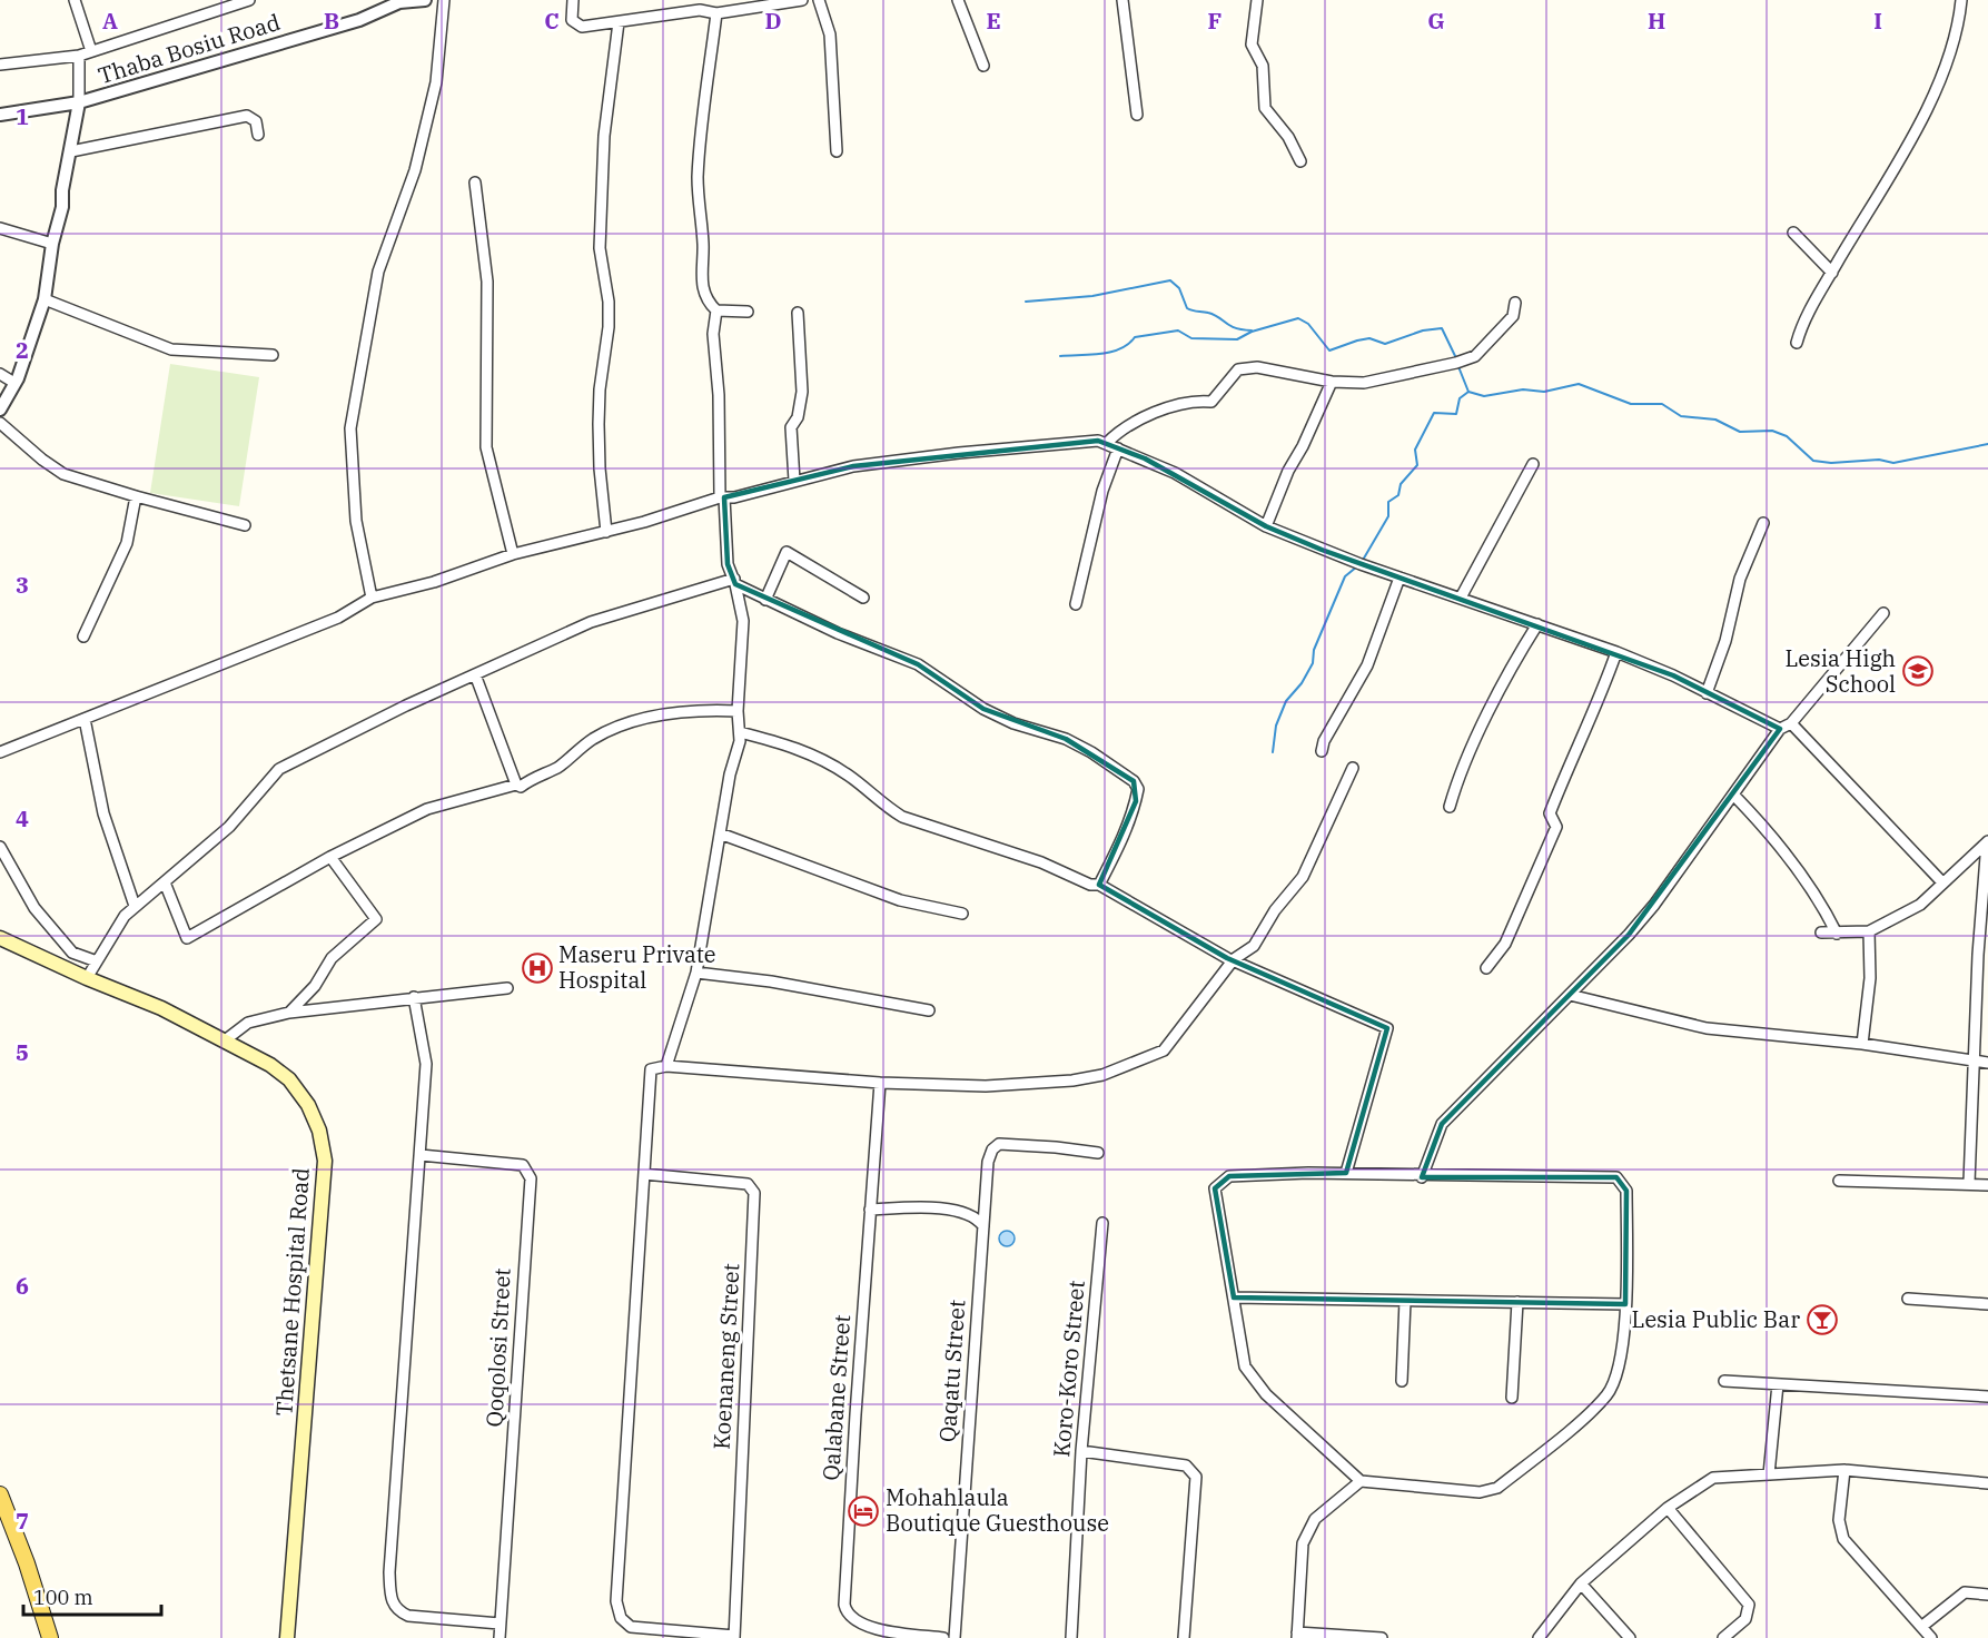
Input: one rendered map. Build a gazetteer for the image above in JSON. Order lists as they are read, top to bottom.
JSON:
{
  "streets": {
    "main road": ["Thetsane Hospital Road"],
    "street": [
      "Thaba Bosiu Road",
      "Qoqolosi Street",
      "Koenaneng Street",
      "Koro-Koro Street",
      "Qaqatu Street",
      "Qalabane Street"
    ]
  },
  "places": {
    "school or university": ["Lesia High School"],
    "hospital": ["Maseru Private Hospital"],
    "bar": ["Lesia Public Bar"],
    "hotel": ["Mohahlaula Boutique Guesthouse"]
  },
  "scale_bar": "100 m",
  "grid": {
    "columns": [
      "A",
      "B",
      "C",
      "D",
      "E",
      "F",
      "G",
      "H",
      "I"
    ],
    "rows": [
      "1",
      "2",
      "3",
      "4",
      "5",
      "6",
      "7"
    ]
  }
}
